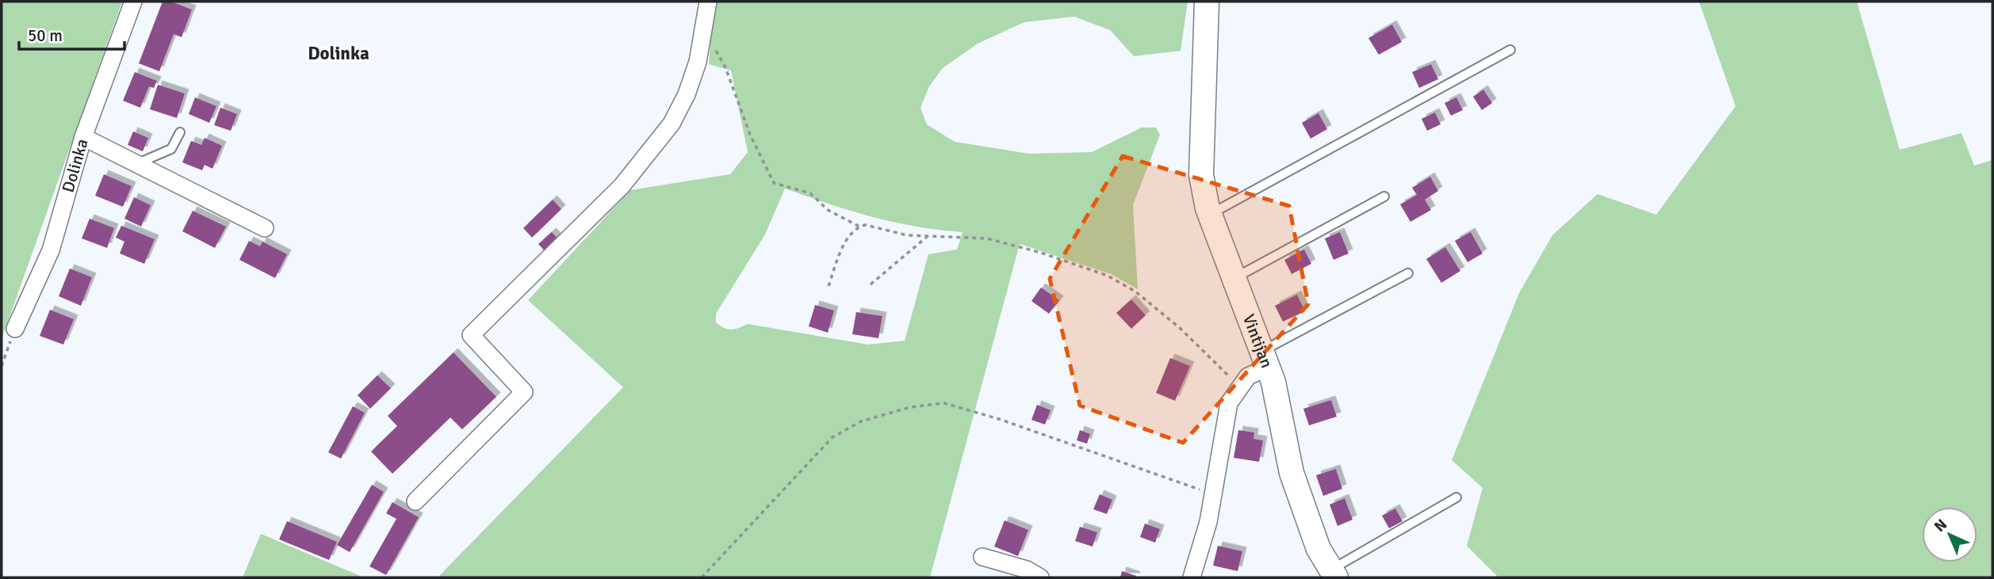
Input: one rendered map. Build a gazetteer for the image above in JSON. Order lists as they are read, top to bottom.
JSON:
{
  "streets": {
    "main road": ["Vintijan"],
    "street": ["Dolinka"]
  },
  "districts": ["Dolinka"],
  "scale_bar": "50 m",
  "north": "top left"
}
